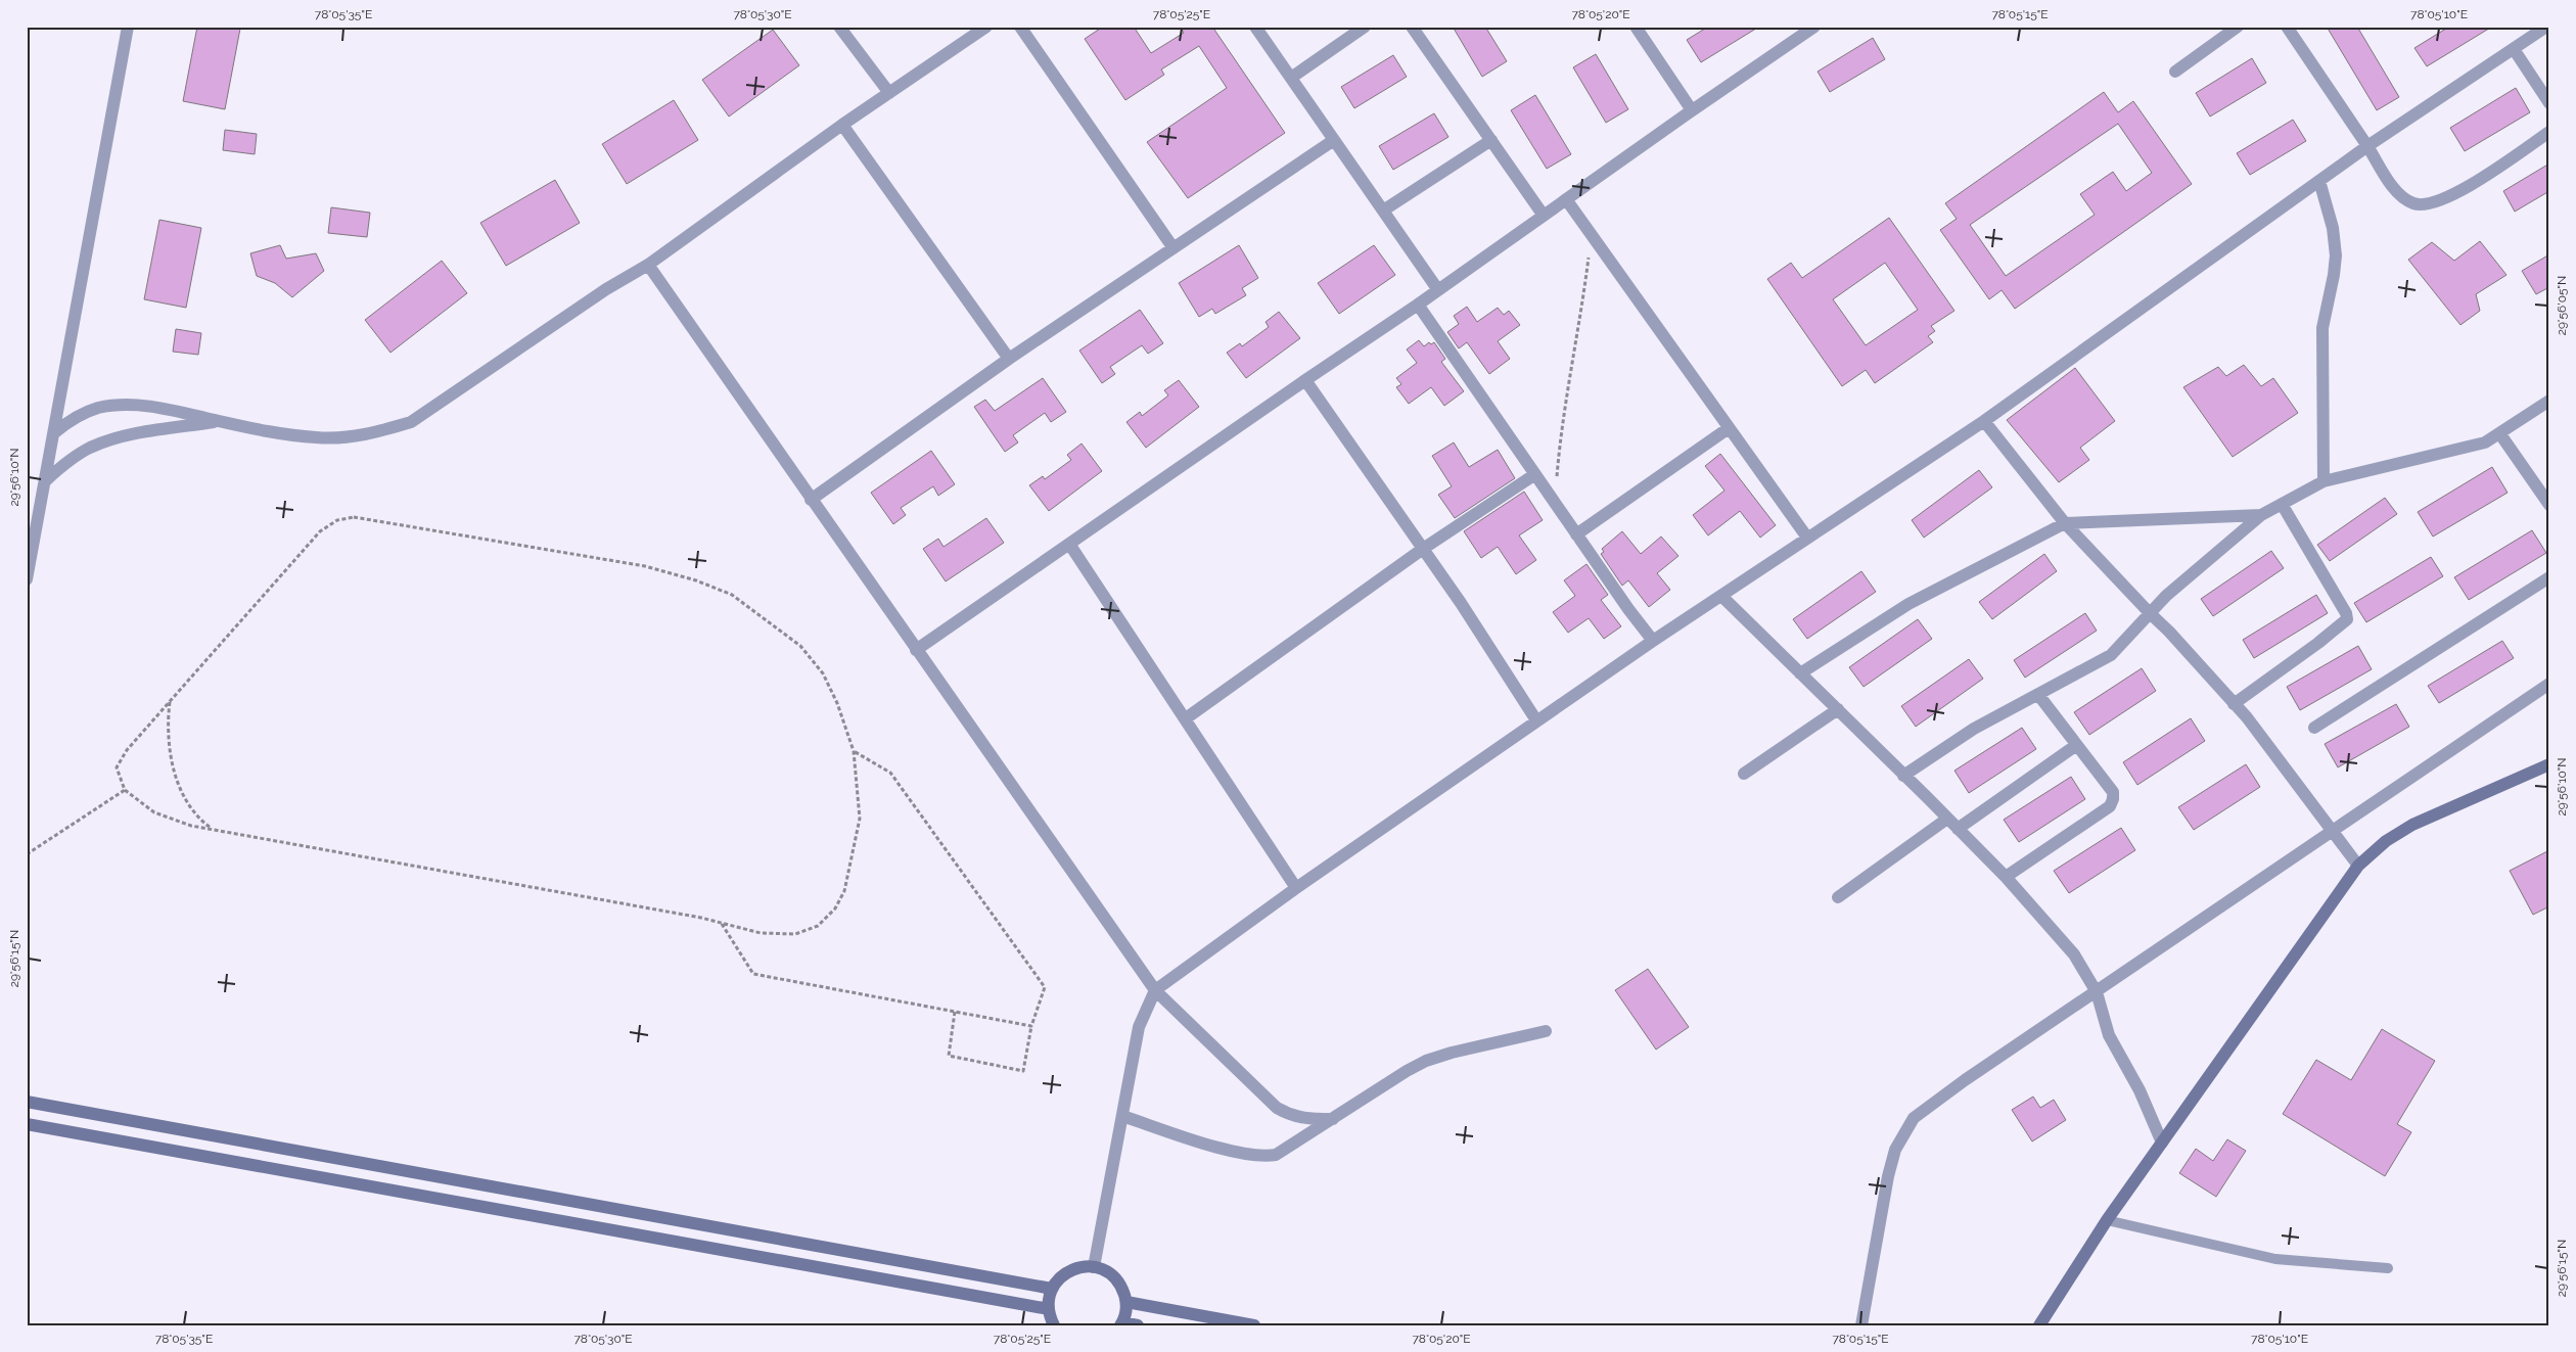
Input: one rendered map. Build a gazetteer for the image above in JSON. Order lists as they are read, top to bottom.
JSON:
{
  "coordinates": [
    "78°05'35\"E",
    "78°05'30\"E",
    "78°05'25\"E",
    "78°05'20\"E",
    "78°05'15\"E",
    "78°05'10\"E",
    "29°56'05\"N",
    "29°56'10\"N",
    "29°56'15\"N"
  ]
}
